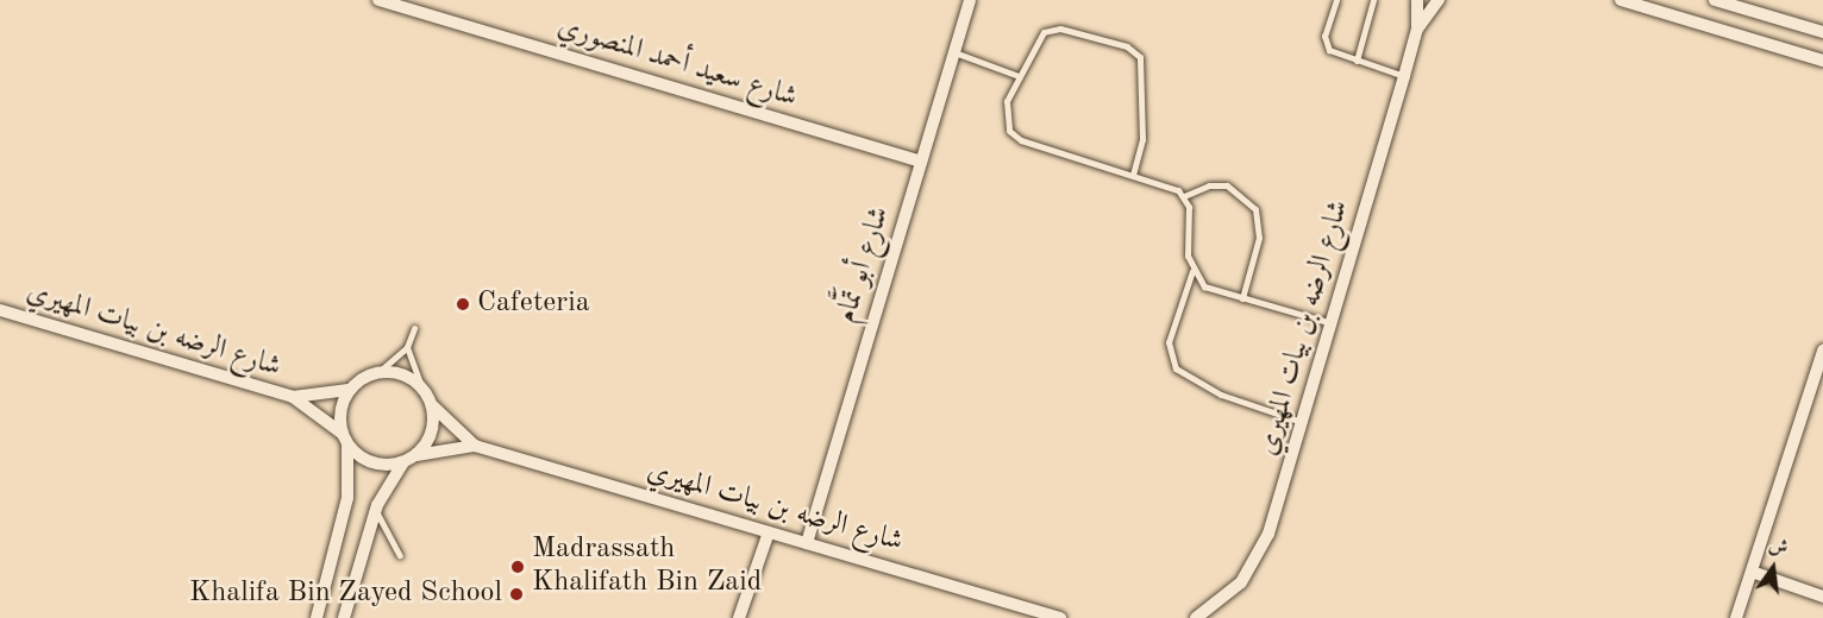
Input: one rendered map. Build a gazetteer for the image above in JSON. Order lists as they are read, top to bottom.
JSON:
{
  "streets": {
    "street": ["شارع سعيد أحمد المنصوري", "شارع أبو تَمَّام", "شارع الرضه بن بيات المهيري"]
  },
  "crossings": [
    ["شارع سعيد أحمد المنصوري", "شارع أبو تَمَّام"],
    ["شارع أبو تَمَّام", "شارع الرضه بن بيات المهيري"]
  ],
  "places": ["Cafeteria", "Madrassath Khalifath Bin Zaid", "Khalifa Bin Zayed School"],
  "north": "top"
}
